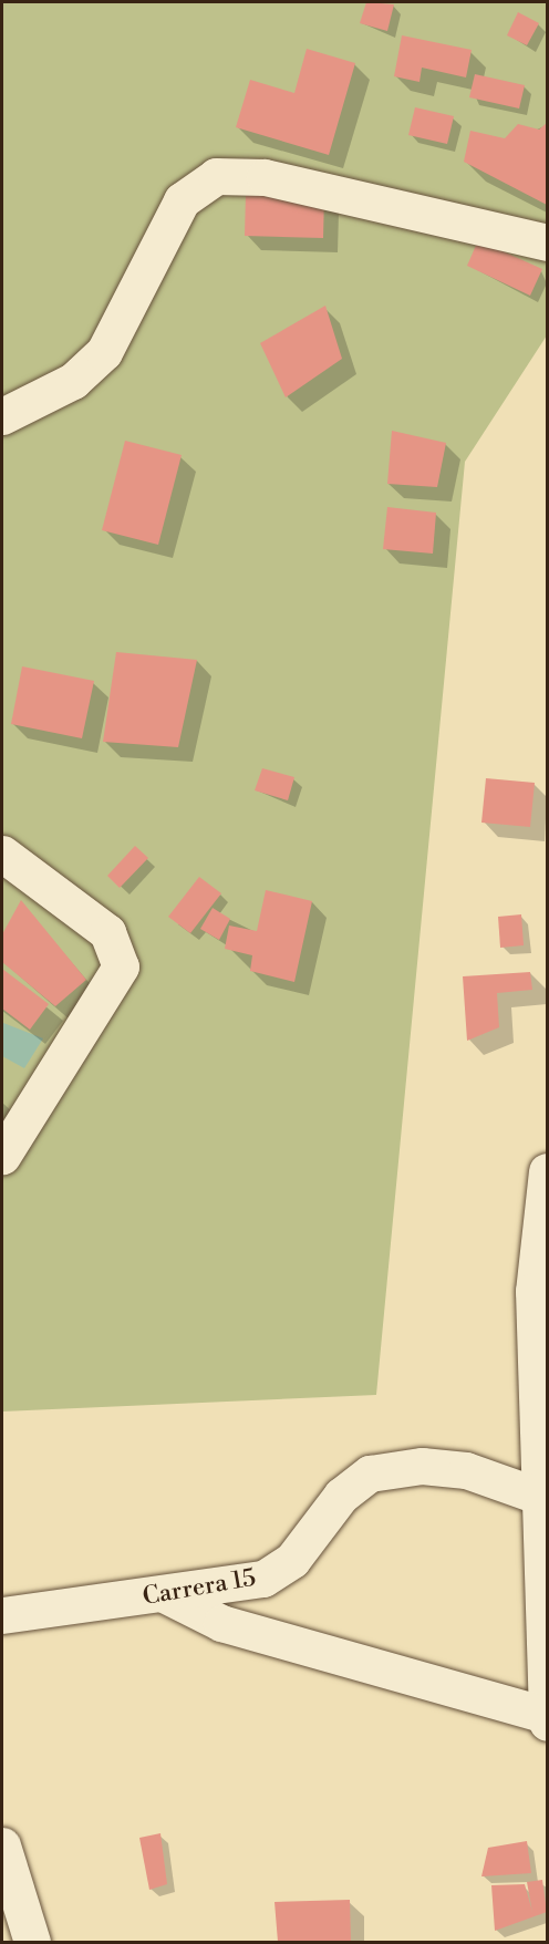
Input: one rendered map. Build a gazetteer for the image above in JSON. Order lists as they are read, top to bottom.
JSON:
{
  "streets": {
    "street": ["Carrera 15"]
  }
}
